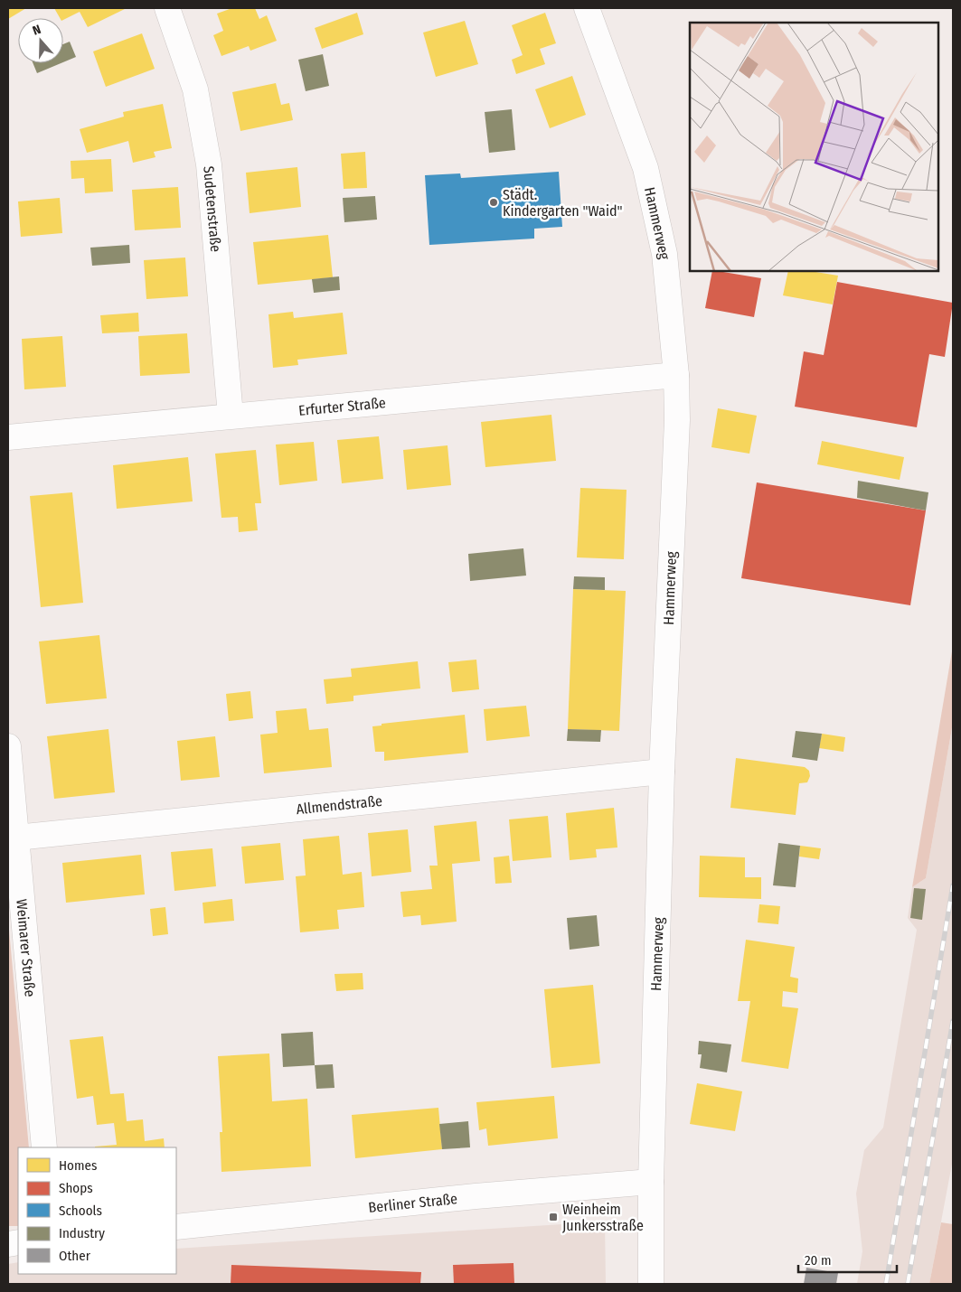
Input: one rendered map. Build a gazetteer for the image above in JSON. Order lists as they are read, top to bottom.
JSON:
{
  "streets": {
    "street": [
      "Sudetenstraße",
      "Hammerweg",
      "Erfurter Straße",
      "Allmendstraße",
      "Weimarer Straße",
      "Berliner Straße"
    ]
  },
  "crossings": [
    ["Sudetenstraße", "Erfurter Straße"],
    ["Hammerweg", "Erfurter Straße"],
    ["Hammerweg", "Allmendstraße"],
    ["Hammerweg", "Berliner Straße"],
    ["Allmendstraße", "Weimarer Straße"]
  ],
  "places": {
    "other": ["Städt. Kindergarten \"Waid\""],
    "transit": ["Weinheim Junkersstraße"]
  },
  "legend": [
    "Homes",
    "Shops",
    "Schools",
    "Industry",
    "Other"
  ],
  "scale_bar": "20 m",
  "north": "top"
}
